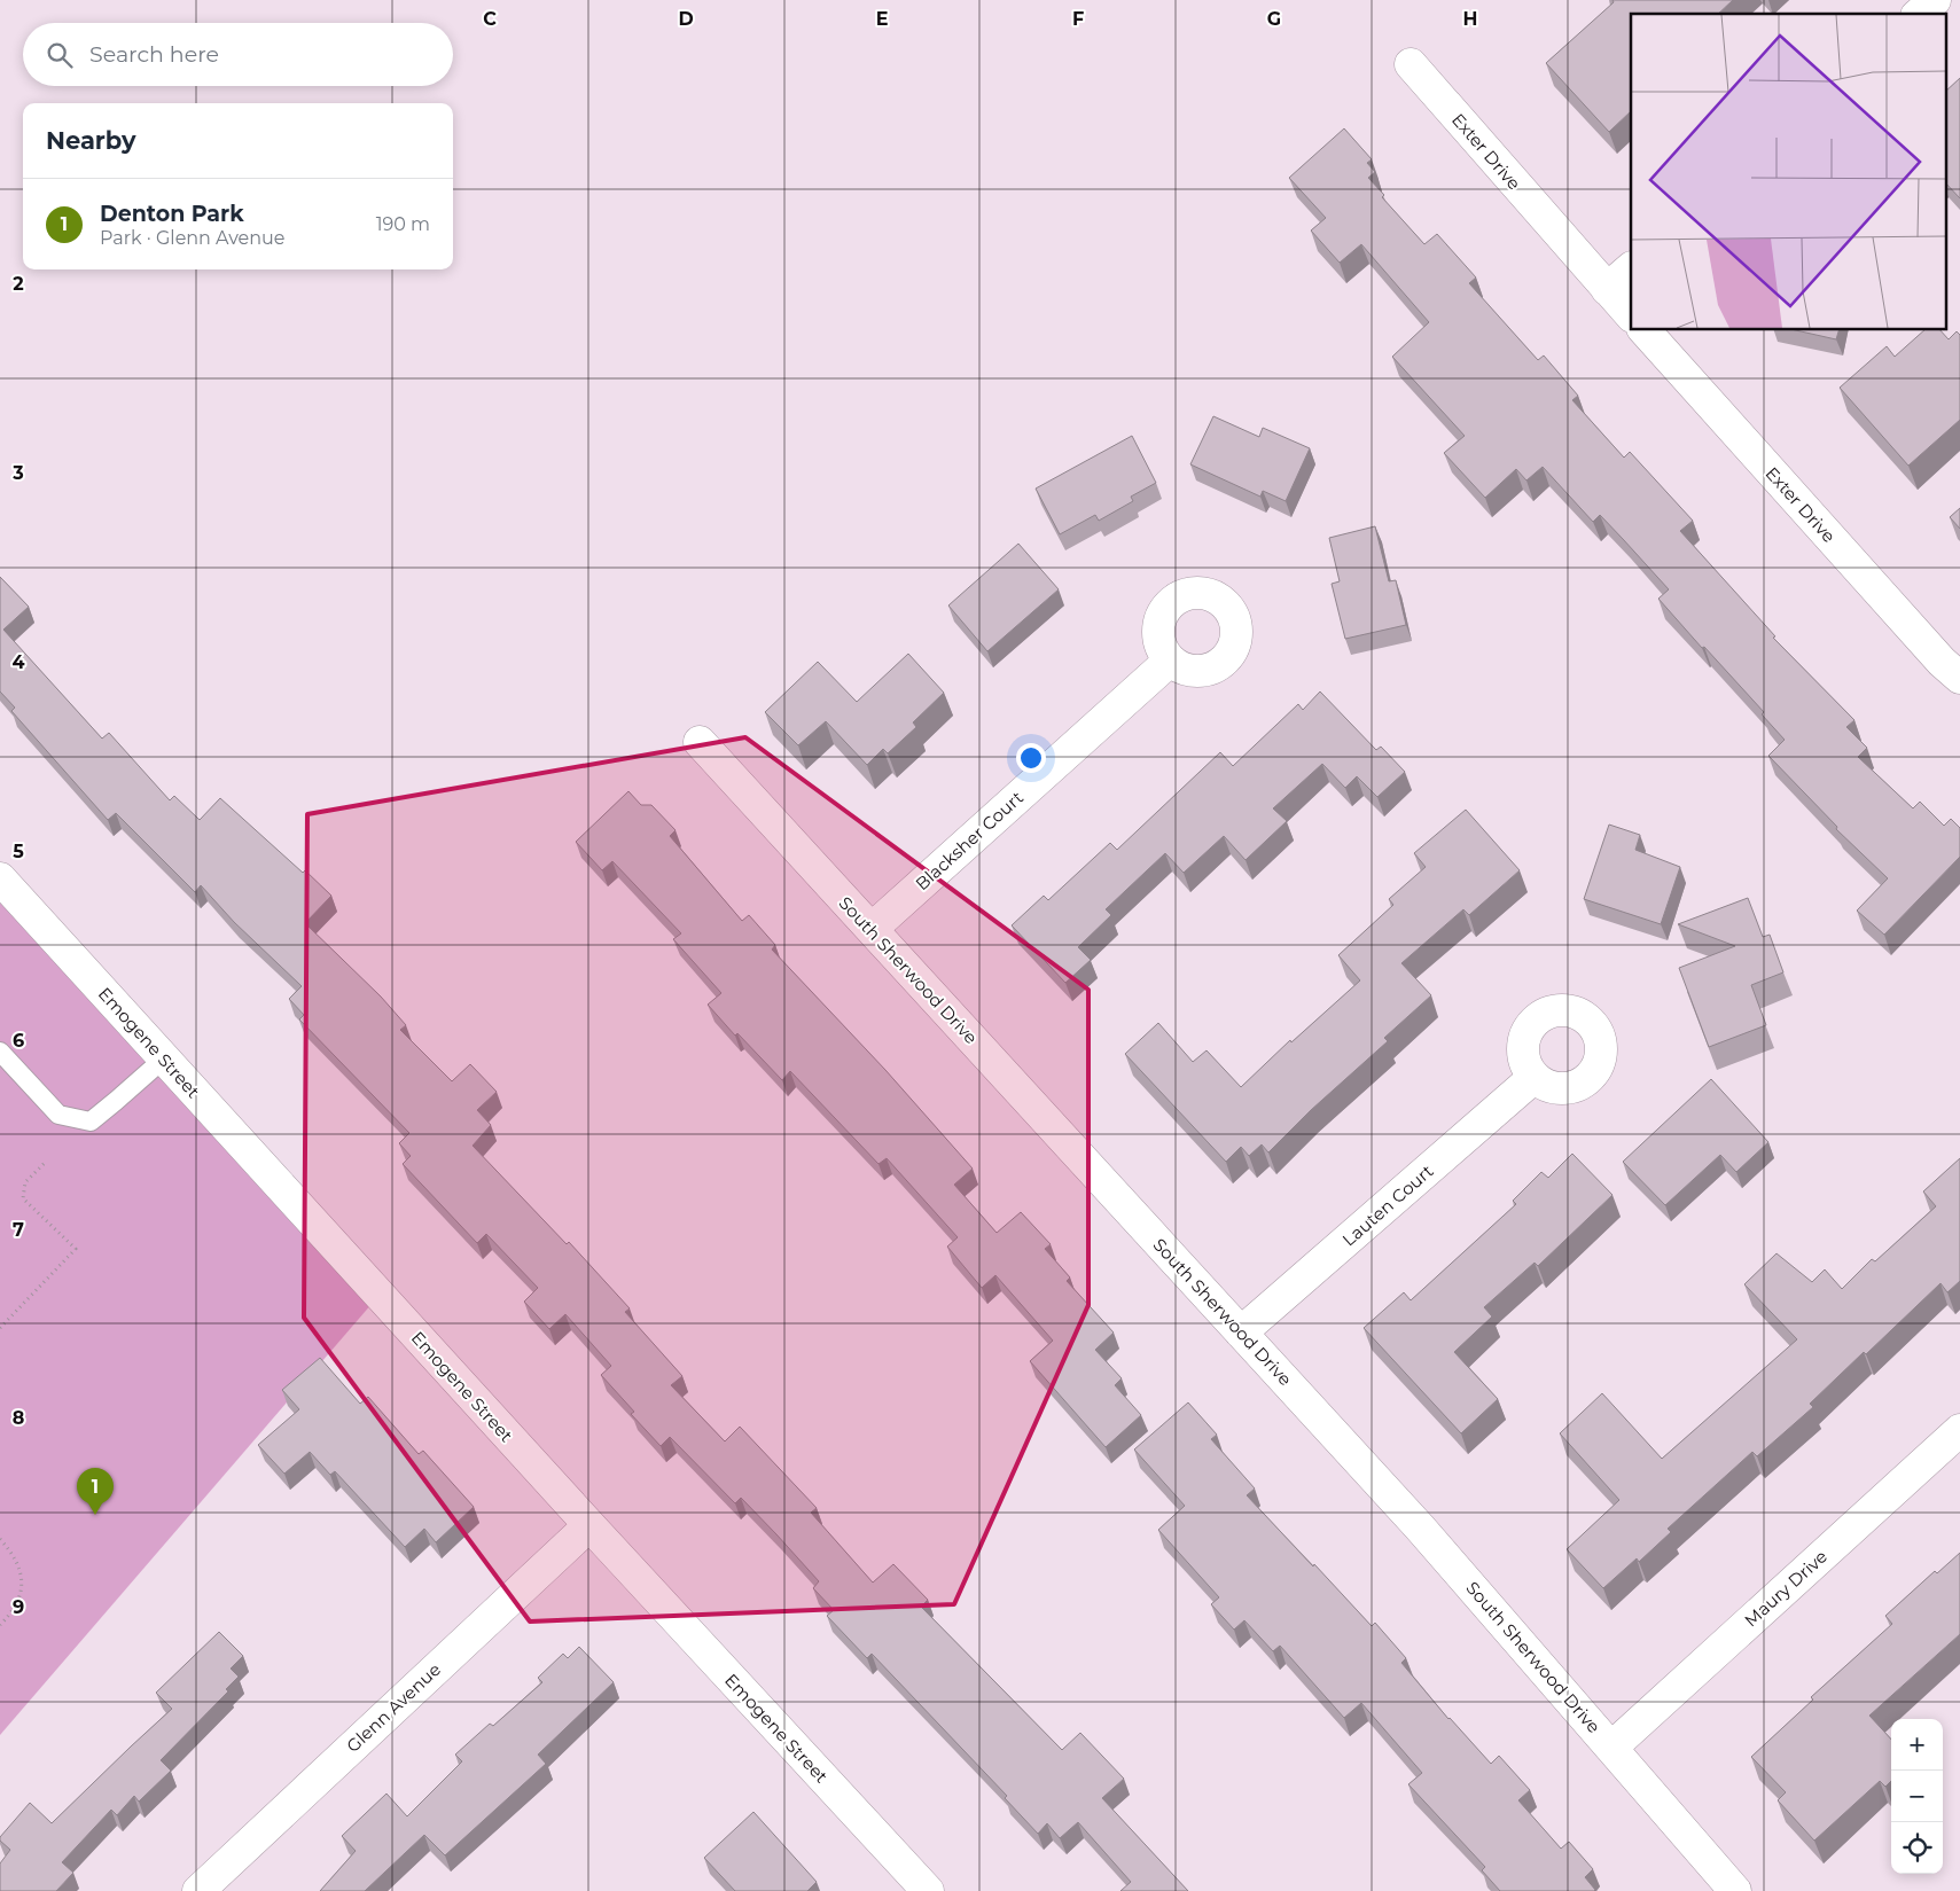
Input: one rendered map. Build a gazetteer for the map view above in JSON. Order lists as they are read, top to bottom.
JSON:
{
  "streets": {
    "street": [
      "Exter Drive",
      "Blacksher Court",
      "South Sherwood Drive",
      "Emogene Street",
      "Lauten Court",
      "Maury Drive",
      "Glenn Avenue"
    ]
  },
  "crossings": [
    ["Blacksher Court", "South Sherwood Drive"],
    ["South Sherwood Drive", "Lauten Court"],
    ["South Sherwood Drive", "Maury Drive"],
    ["Emogene Street", "Glenn Avenue"]
  ],
  "page": {
    "search": "Search here",
    "heading": "Nearby",
    "list": [
      {
        "mark": "1",
        "name": "Denton Park",
        "note": "Park · Glenn Avenue",
        "value": "190 m"
      }
    ],
    "pins": "1",
    "map_buttons": ["+", "−"]
  },
  "grid": {
    "columns": [
      "C",
      "D",
      "E",
      "F",
      "G",
      "H"
    ],
    "rows": [
      "2",
      "3",
      "4",
      "5",
      "6",
      "7",
      "8",
      "9"
    ]
  }
}
